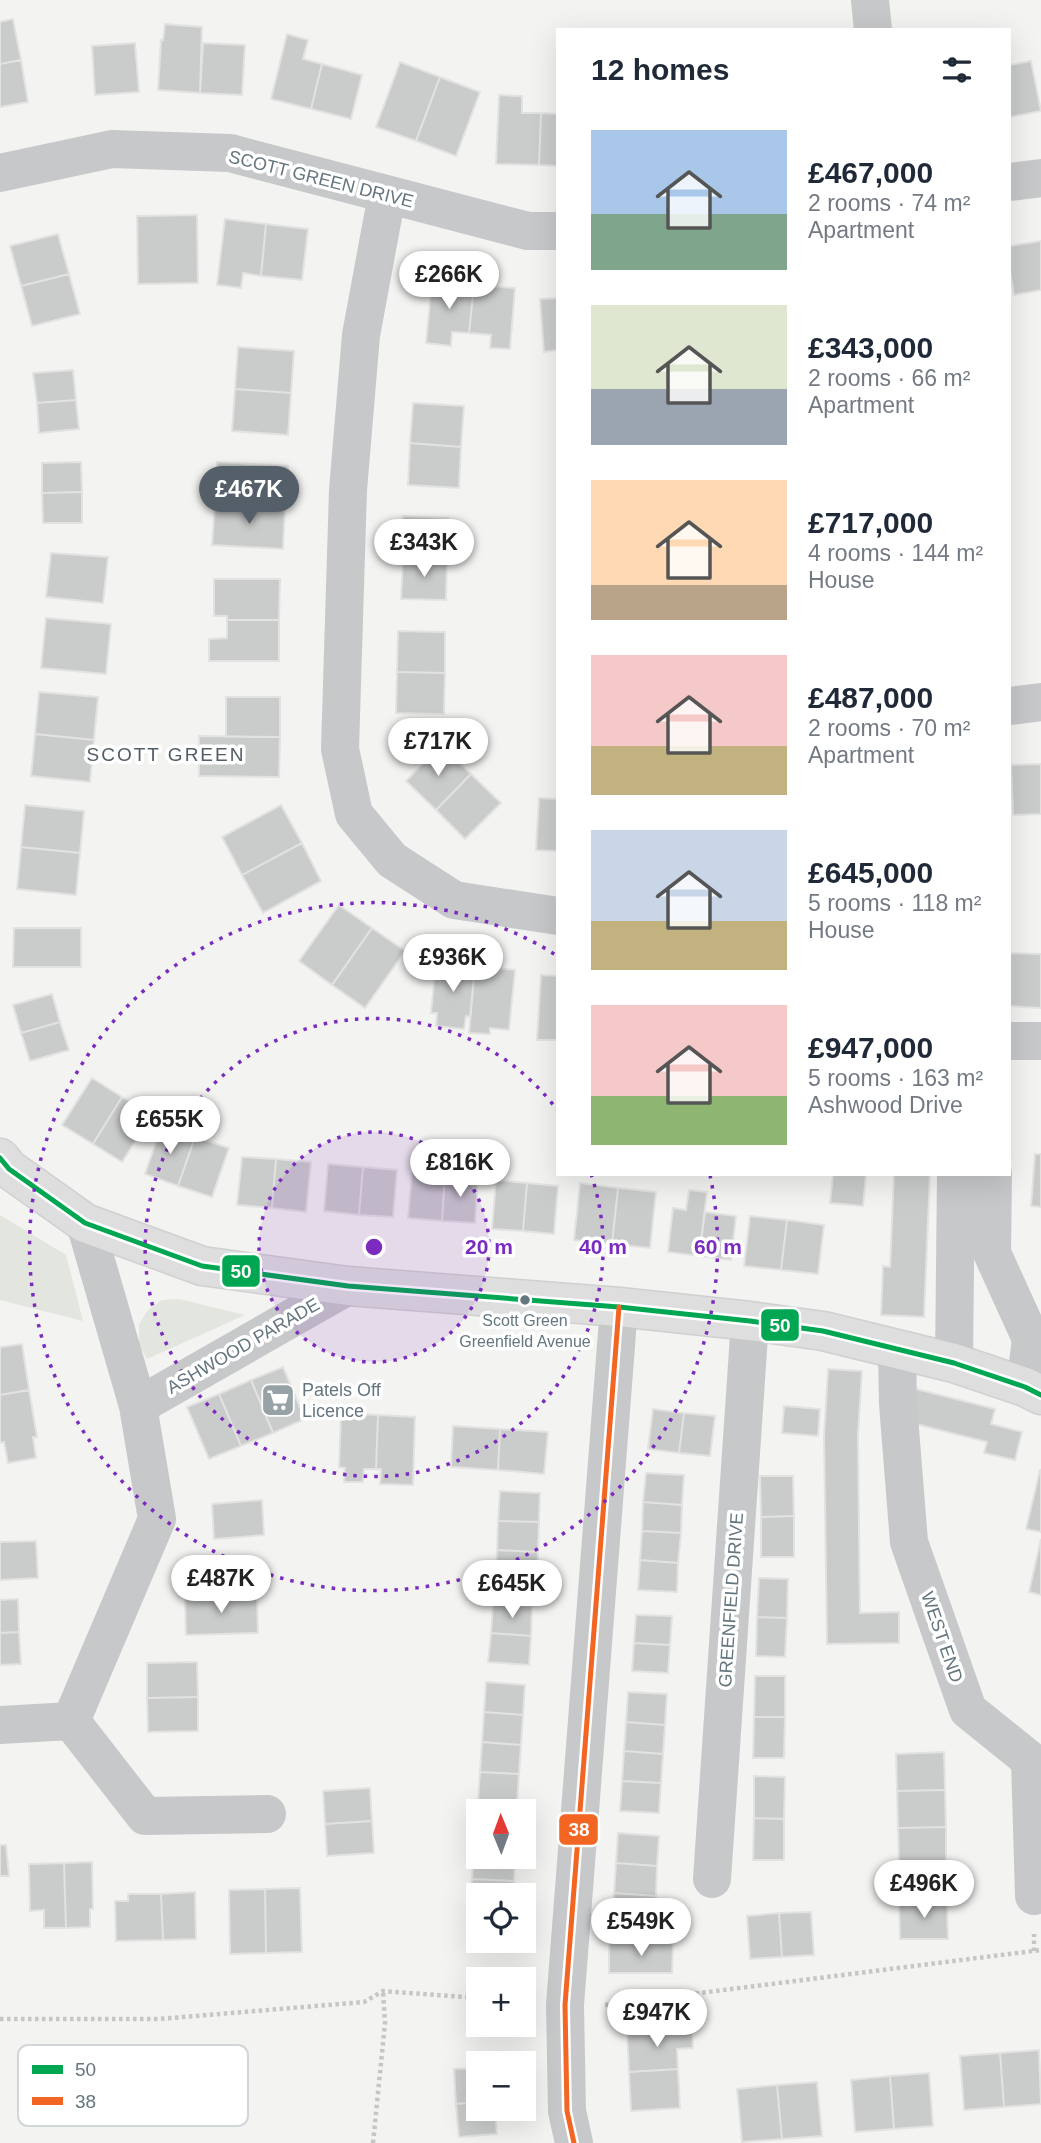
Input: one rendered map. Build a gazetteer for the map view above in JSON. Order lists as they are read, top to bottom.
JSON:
{
  "streets": {
    "street": [
      "SCOTT GREEN DRIVE",
      "ASHWOOD PARADE",
      "GREENFIELD DRIVE",
      "WEST END"
    ]
  },
  "districts": ["SCOTT GREEN"],
  "places": {
    "other": ["Scott Green Greenfield Avenue"],
    "supermarket": ["Patels Off Licence"]
  },
  "lines": ["transit line 50", "transit line 38"],
  "legend": ["50", "38"],
  "north": "top",
  "page": {
    "heading": "12 homes",
    "list": [
      {
        "name": "£467,000",
        "note": "2 rooms · 74 m² · Apartment"
      },
      {
        "name": "£343,000",
        "note": "2 rooms · 66 m² · Apartment"
      },
      {
        "name": "£717,000",
        "note": "4 rooms · 144 m² · House"
      },
      {
        "name": "£487,000",
        "note": "2 rooms · 70 m² · Apartment"
      },
      {
        "name": "£645,000",
        "note": "5 rooms · 118 m² · House"
      },
      {
        "name": "£947,000",
        "note": "5 rooms · 163 m² · Ashwood Drive"
      }
    ],
    "price": [
      "£266K",
      "£467K",
      "£343K",
      "£717K",
      "£936K",
      "£655K",
      "£816K",
      "£487K",
      "£645K",
      "£496K",
      "£549K",
      "£947K"
    ],
    "map_buttons": ["+", "−"]
  },
  "rings": ["20 m", "40 m", "60 m"]
}
